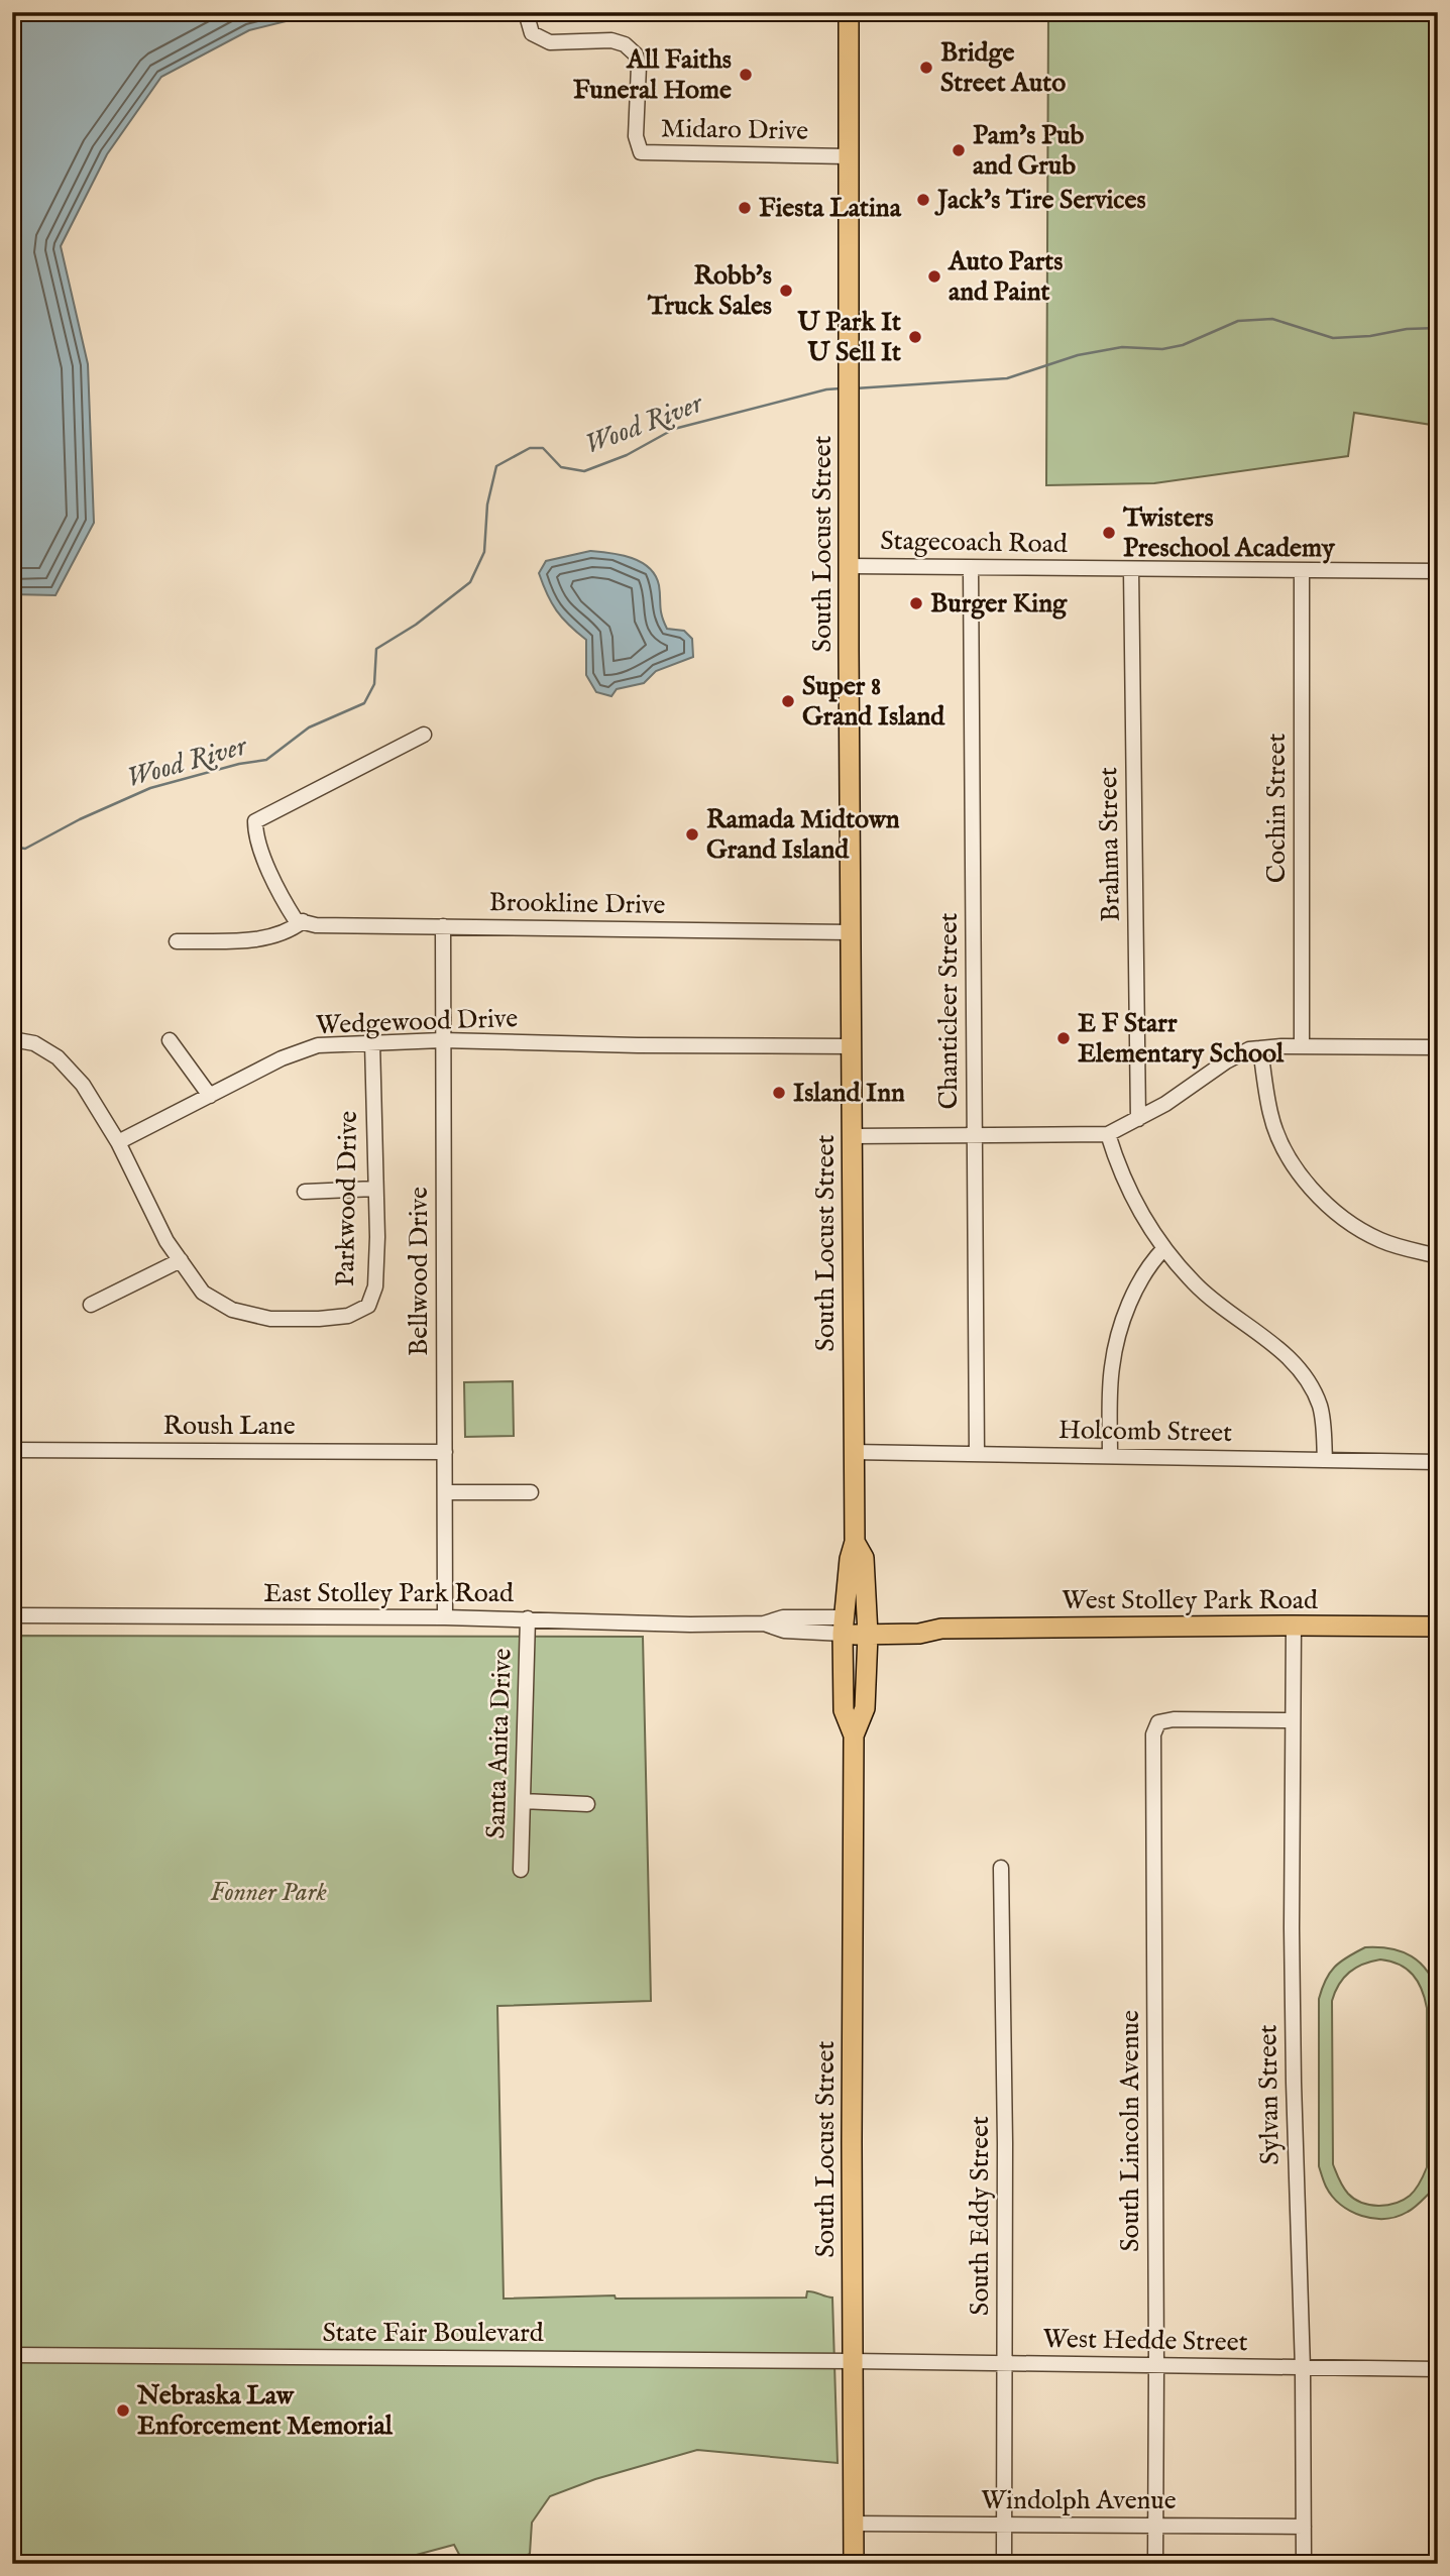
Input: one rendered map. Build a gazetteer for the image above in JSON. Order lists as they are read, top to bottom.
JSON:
{
  "streets": {
    "main road": ["South Locust Street", "West Stolley Park Road"],
    "street": [
      "Midaro Drive",
      "Stagecoach Road",
      "Cochin Street",
      "Brahma Street",
      "Brookline Drive",
      "Chanticleer Street",
      "Wedgewood Drive",
      "Parkwood Drive",
      "Bellwood Drive",
      "Roush Lane",
      "Holcomb Street",
      "East Stolley Park Road",
      "Santa Anita Drive",
      "Sylvan Street",
      "South Lincoln Avenue",
      "South Eddy Street",
      "State Fair Boulevard",
      "West Hedde Street",
      "Windolph Avenue"
    ]
  },
  "crossings": [
    ["Midaro Drive", "South Locust Street"],
    ["Stagecoach Road", "South Locust Street"],
    ["Stagecoach Road", "Cochin Street"],
    ["Stagecoach Road", "Brahma Street"],
    ["Stagecoach Road", "Chanticleer Street"],
    ["South Locust Street", "Brookline Drive"],
    ["South Locust Street", "Wedgewood Drive"],
    ["South Locust Street", "Holcomb Street"],
    ["South Locust Street", "East Stolley Park Road"],
    ["South Locust Street", "West Stolley Park Road"],
    ["South Locust Street", "State Fair Boulevard"],
    ["South Locust Street", "West Hedde Street"],
    ["South Locust Street", "Windolph Avenue"],
    ["Brookline Drive", "Bellwood Drive"],
    ["Chanticleer Street", "Holcomb Street"],
    ["Wedgewood Drive", "Parkwood Drive"],
    ["Wedgewood Drive", "Bellwood Drive"],
    ["Bellwood Drive", "Roush Lane"],
    ["Bellwood Drive", "East Stolley Park Road"],
    ["East Stolley Park Road", "West Stolley Park Road"],
    ["East Stolley Park Road", "Santa Anita Drive"],
    ["West Stolley Park Road", "Sylvan Street"],
    ["Sylvan Street", "South Lincoln Avenue"],
    ["Sylvan Street", "West Hedde Street"],
    ["Sylvan Street", "Windolph Avenue"],
    ["South Lincoln Avenue", "West Hedde Street"],
    ["South Lincoln Avenue", "Windolph Avenue"],
    ["South Eddy Street", "West Hedde Street"],
    ["South Eddy Street", "Windolph Avenue"],
    ["State Fair Boulevard", "West Hedde Street"]
  ],
  "water": ["Wood River"],
  "parks": ["Fonner Park"],
  "places": [
    "Bridge Street Auto",
    "All Faiths Funeral Home",
    "Pam's Pub and Grub",
    "Jack's Tire Services",
    "Fiesta Latina",
    "Auto Parts and Paint",
    "Robb's Truck Sales",
    "U Park It U Sell It",
    "Twisters Preschool Academy",
    "Burger King",
    "Super 8 Grand Island",
    "Ramada Midtown Grand Island",
    "E F Starr Elementary School",
    "Island Inn",
    "Nebraska Law Enforcement Memorial"
  ]
}
